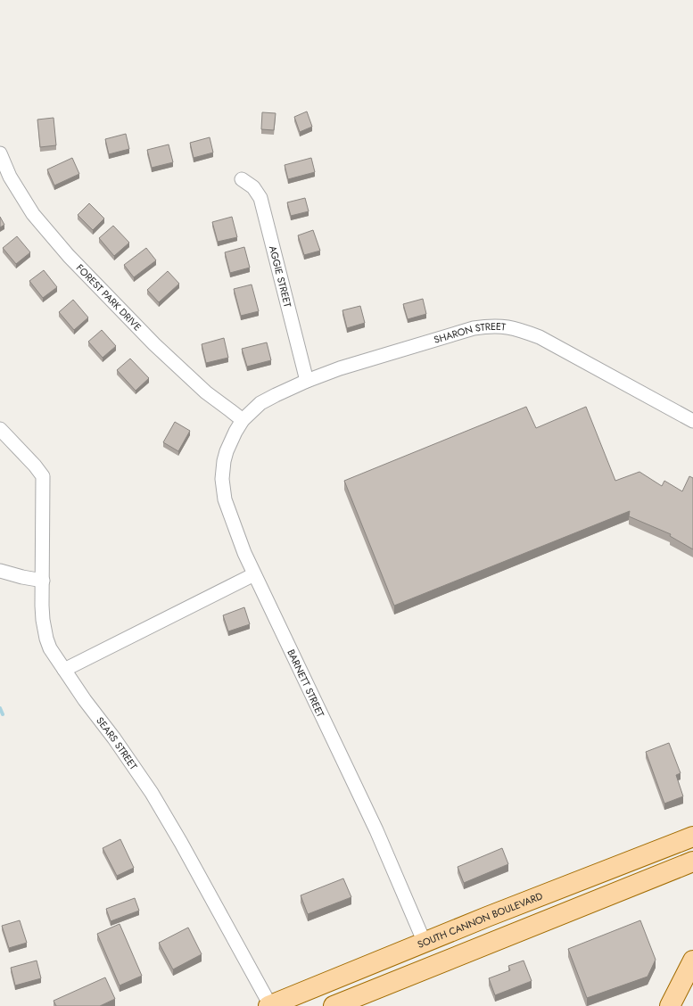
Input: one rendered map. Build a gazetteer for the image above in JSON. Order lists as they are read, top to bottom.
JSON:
{
  "streets": {
    "main road": ["SOUTH CANNON BOULEVARD"],
    "street": [
      "AGGIE STREET",
      "FOREST PARK DRIVE",
      "SHARON STREET",
      "BARNETT STREET",
      "SEARS STREET"
    ]
  },
  "crossings": [
    ["AGGIE STREET", "SHARON STREET"],
    ["FOREST PARK DRIVE", "SHARON STREET"],
    ["FOREST PARK DRIVE", "BARNETT STREET"],
    ["SHARON STREET", "BARNETT STREET"],
    ["BARNETT STREET", "SOUTH CANNON BOULEVARD"],
    ["SEARS STREET", "SOUTH CANNON BOULEVARD"]
  ]
}
